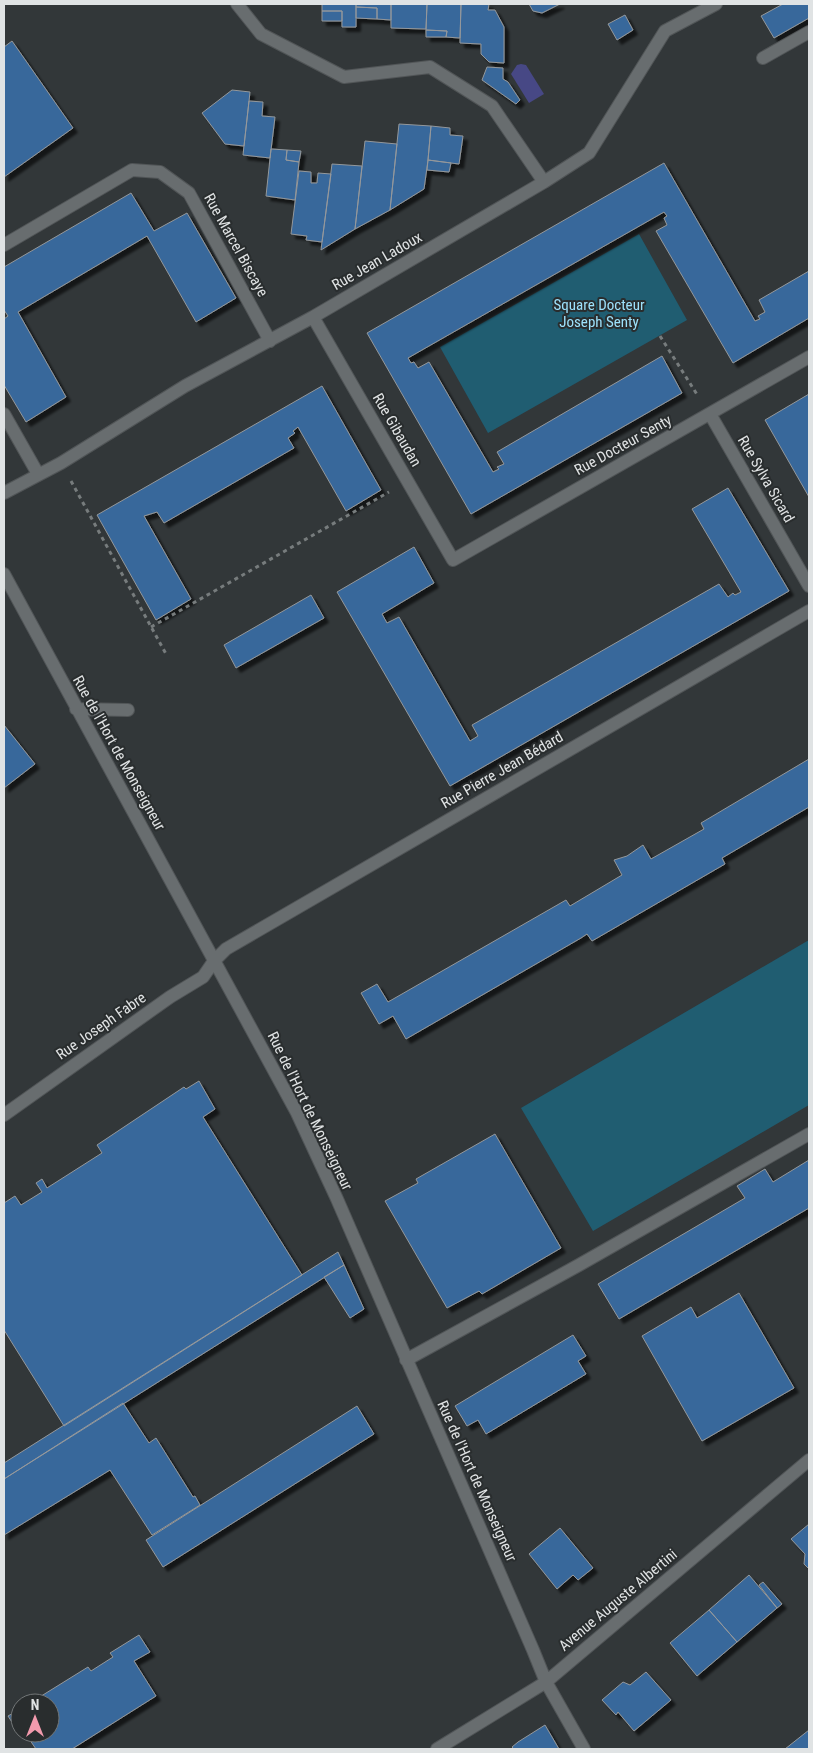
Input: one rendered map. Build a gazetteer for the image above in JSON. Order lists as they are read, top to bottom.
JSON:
{
  "streets": {
    "street": [
      "Rue Marcel Biscaye",
      "Rue Jean Ladoux",
      "Rue Gibaudan",
      "Rue Docteur Senty",
      "Rue Sylva Sicard",
      "Rue de l'Hort de Monseigneur",
      "Rue Pierre Jean Bédard",
      "Rue Joseph Fabre",
      "Avenue Auguste Albertini"
    ]
  },
  "crossings": [
    ["Rue Marcel Biscaye", "Rue Jean Ladoux"],
    ["Rue Jean Ladoux", "Rue Gibaudan"],
    ["Rue Gibaudan", "Rue Docteur Senty"],
    ["Rue Docteur Senty", "Rue Sylva Sicard"],
    ["Rue de l'Hort de Monseigneur", "Rue Pierre Jean Bédard"],
    ["Rue de l'Hort de Monseigneur", "Rue Joseph Fabre"],
    ["Rue de l'Hort de Monseigneur", "Avenue Auguste Albertini"],
    ["Rue Pierre Jean Bédard", "Rue Joseph Fabre"]
  ],
  "parks": ["Square Docteur Joseph Senty"],
  "north": "top"
}
